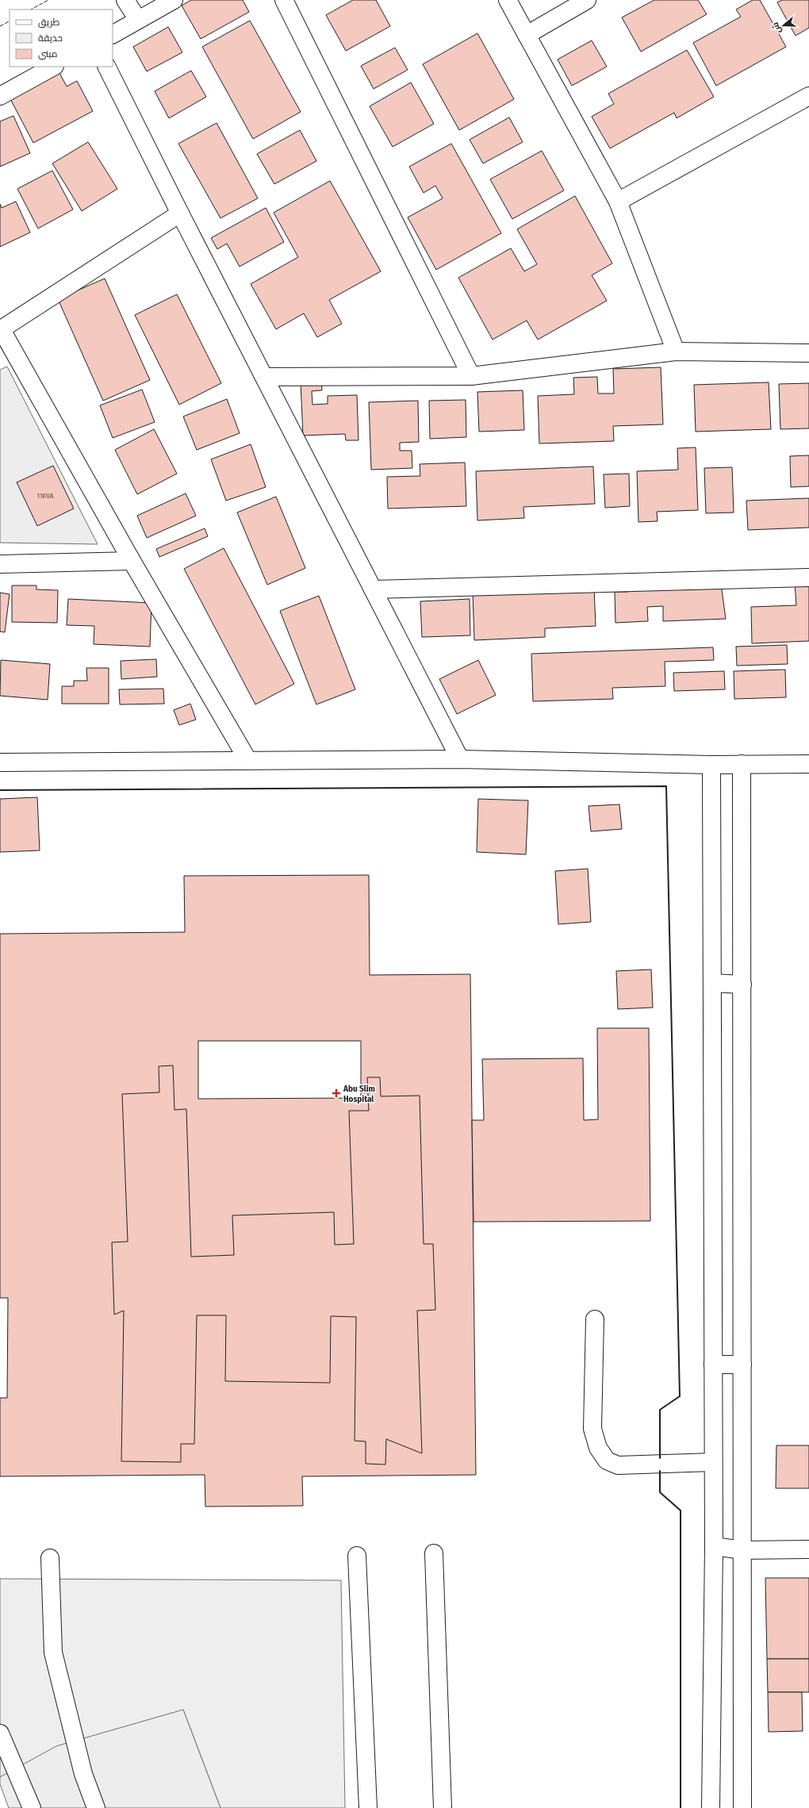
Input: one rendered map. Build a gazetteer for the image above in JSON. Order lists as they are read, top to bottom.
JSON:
{
  "places": {
    "health": ["Abu Slim Hospital"]
  },
  "house_numbers": ["11KVA"],
  "legend": ["طريق", "حديقة", "مبنى"],
  "north": "left"
}
